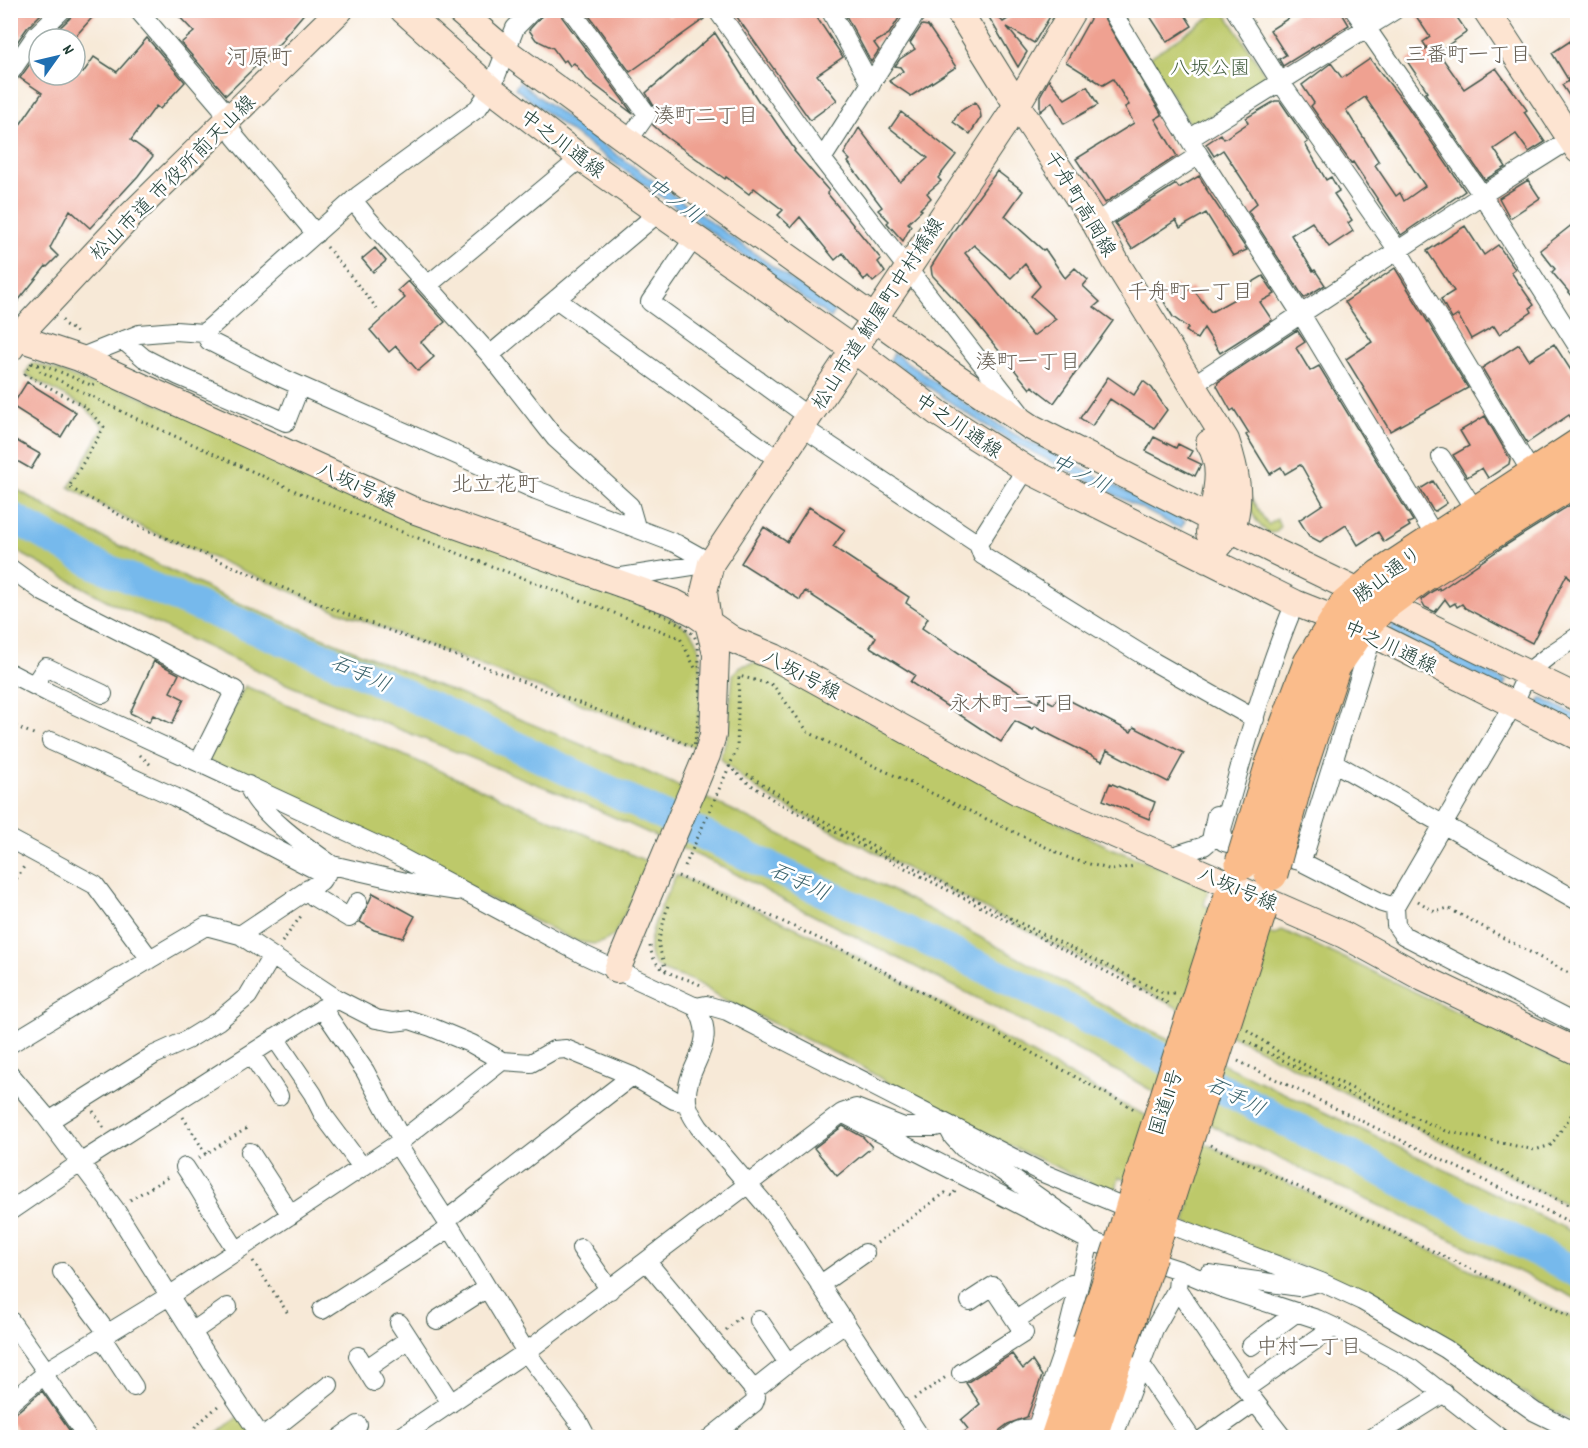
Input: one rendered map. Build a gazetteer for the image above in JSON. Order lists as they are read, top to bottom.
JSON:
{
  "streets": {
    "highway": ["勝山通り", "国道11号"],
    "street": [
      "中之川通線",
      "松山市道 市役所前天山線",
      "千舟町高岡線",
      "松山市道 鮒屋町中村橋線",
      "八坂1号線"
    ]
  },
  "crossings": [
    ["中之川通線", "千舟町高岡線"],
    ["中之川通線", "松山市道 鮒屋町中村橋線"],
    ["中之川通線", "勝山通り"],
    ["松山市道 市役所前天山線", "八坂1号線"],
    ["千舟町高岡線", "松山市道 鮒屋町中村橋線"],
    ["松山市道 鮒屋町中村橋線", "八坂1号線"],
    ["八坂1号線", "国道11号"],
    ["勝山通り", "国道11号"]
  ],
  "districts": [
    "三番町一丁目",
    "河原町",
    "湊町二丁目",
    "千舟町一丁目",
    "湊町一丁目",
    "北立花町",
    "永木町二丁目",
    "中村一丁目"
  ],
  "water": ["中ノ川", "石手川"],
  "parks": ["八坂公園"],
  "north": "top right"
}
